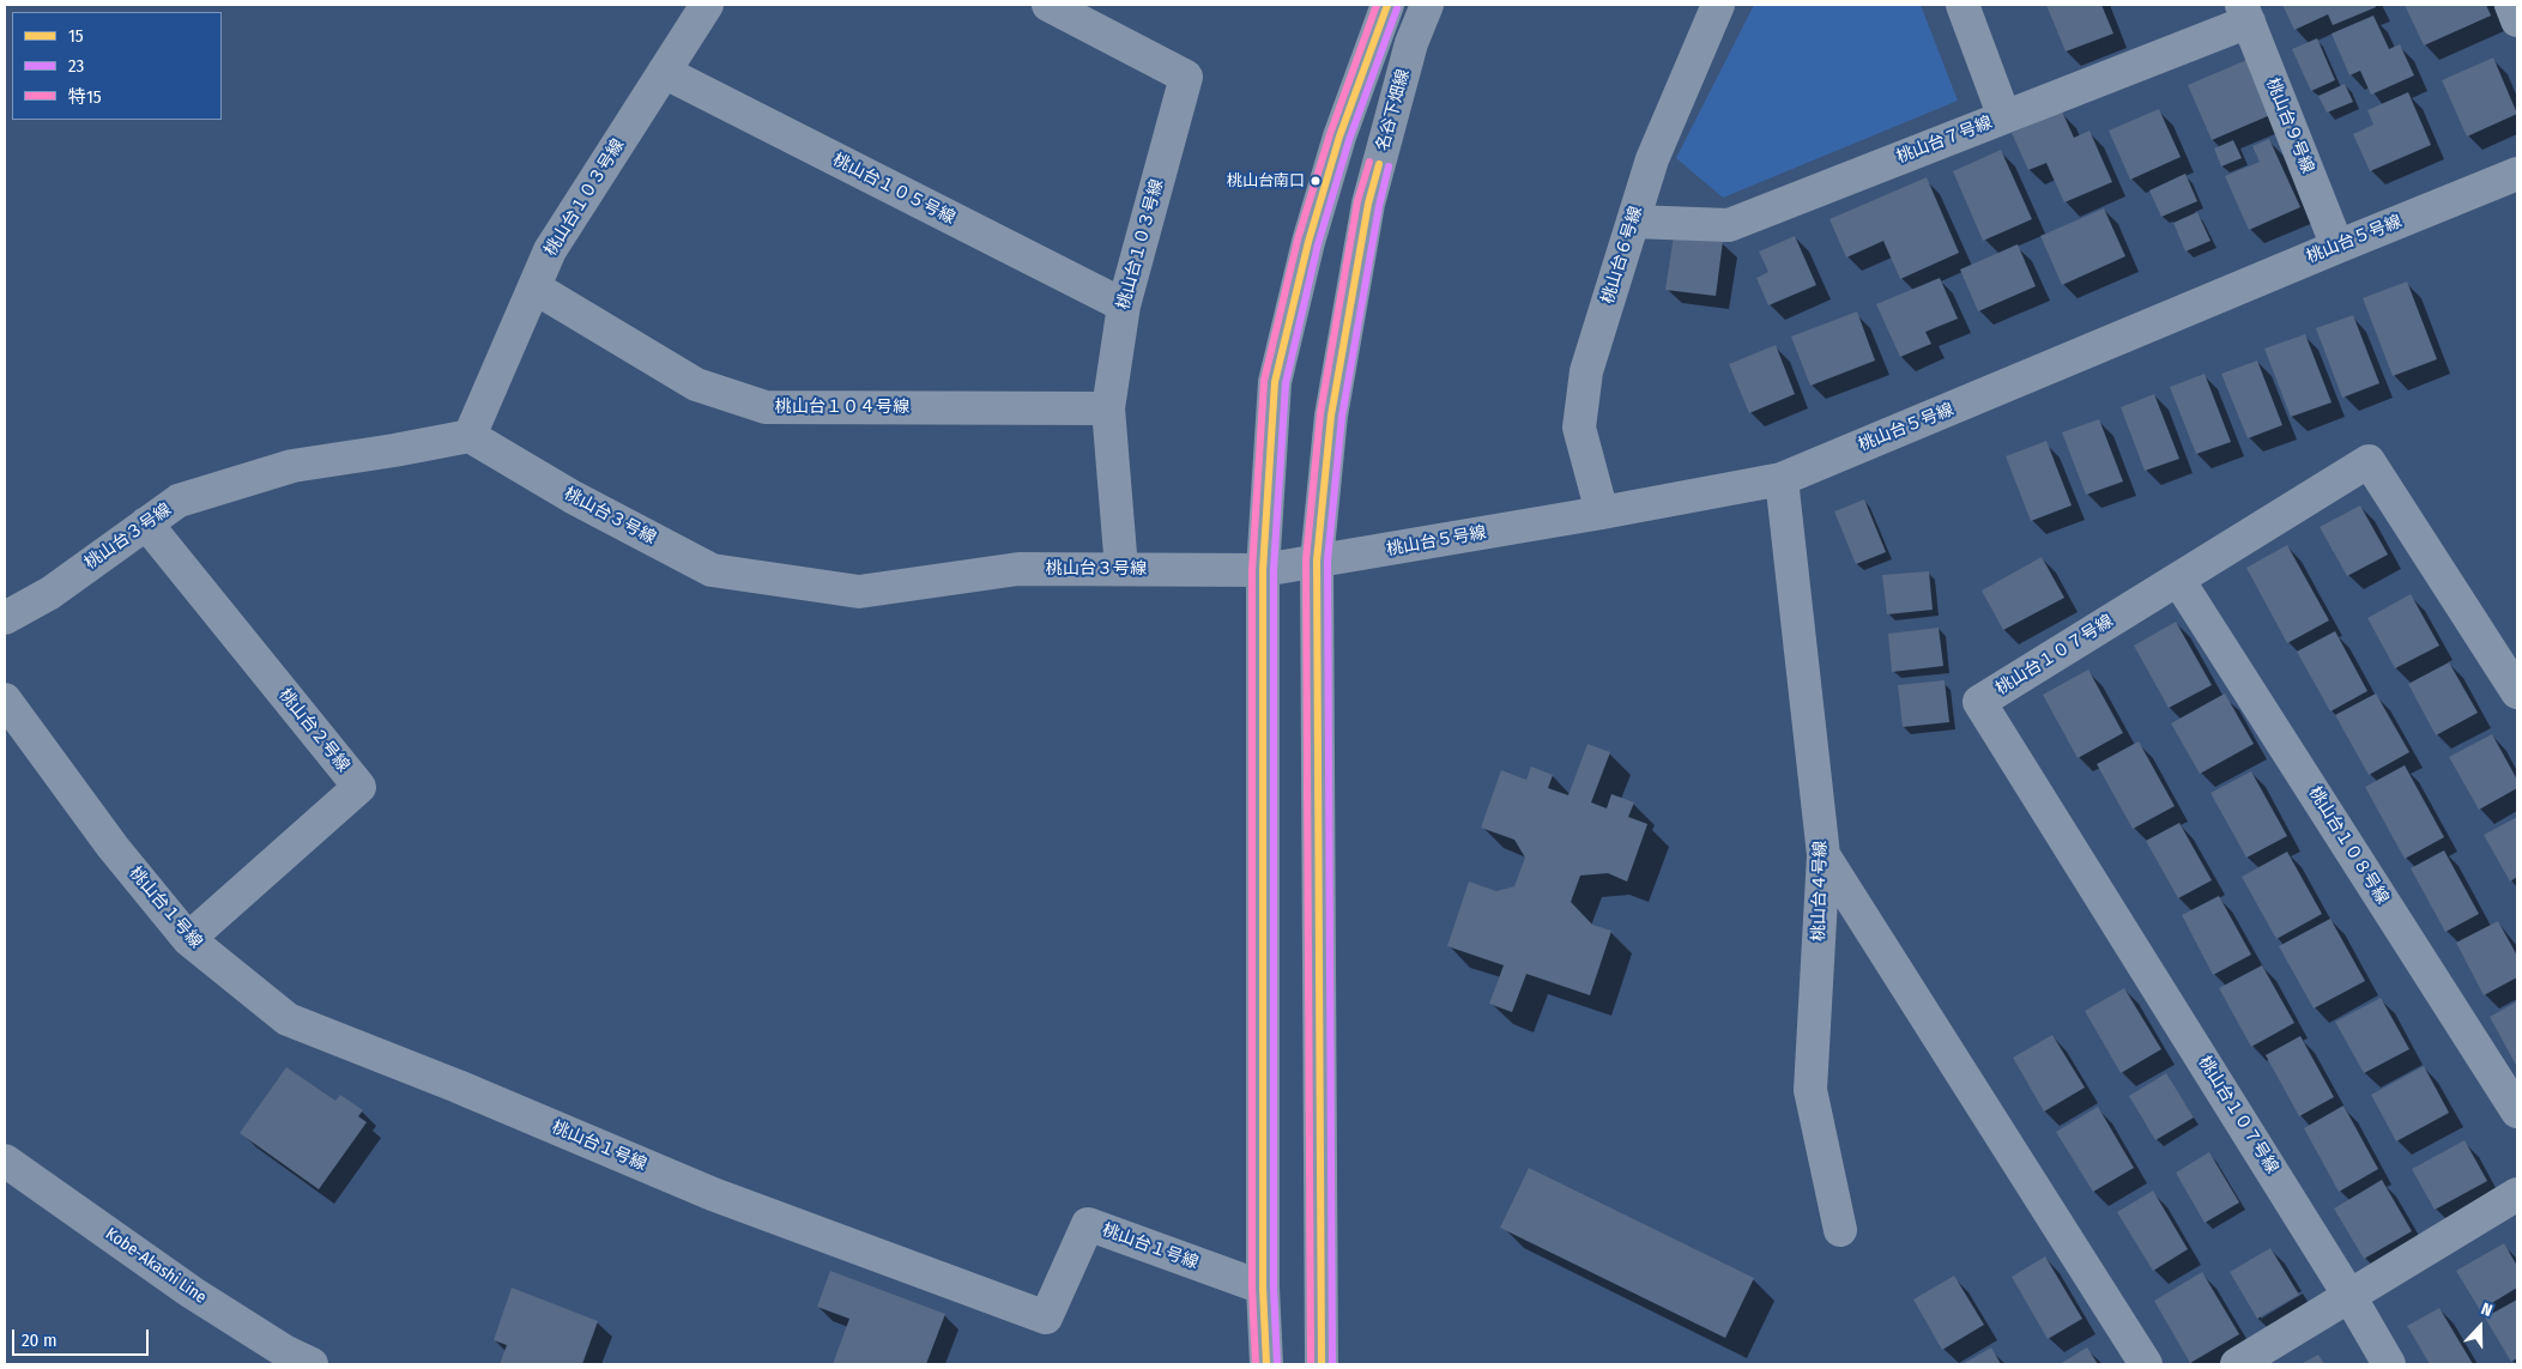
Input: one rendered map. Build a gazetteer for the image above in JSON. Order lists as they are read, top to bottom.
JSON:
{
  "streets": {
    "main road": ["Kobe-Akashi Line"],
    "street": [
      "名谷下畑線",
      "桃山台９号線",
      "桃山台７号線",
      "桃山台１０５号線",
      "桃山台１０３号線",
      "桃山台５号線",
      "桃山台６号線",
      "桃山台１０４号線",
      "桃山台３号線",
      "桃山台１０７号線",
      "桃山台２号線",
      "桃山台１０８号線",
      "桃山台４号線",
      "桃山台１号線"
    ]
  },
  "crossings": [
    ["名谷下畑線", "桃山台５号線"],
    ["桃山台９号線", "桃山台７号線"],
    ["桃山台９号線", "桃山台５号線"],
    ["桃山台７号線", "桃山台６号線"],
    ["桃山台１０５号線", "桃山台１０３号線"],
    ["桃山台１０３号線", "桃山台１０４号線"],
    ["桃山台１０３号線", "桃山台３号線"],
    ["桃山台５号線", "桃山台６号線"],
    ["桃山台５号線", "桃山台３号線"],
    ["桃山台５号線", "桃山台４号線"],
    ["桃山台３号線", "桃山台２号線"],
    ["桃山台１０７号線", "桃山台１０８号線"],
    ["桃山台２号線", "桃山台１号線"]
  ],
  "places": ["桃山台南口"],
  "lines": ["transit line 15", "transit line 特15", "transit line 23"],
  "legend": ["15", "23", "特15"],
  "scale_bar": "20 m",
  "north": "top"
}
